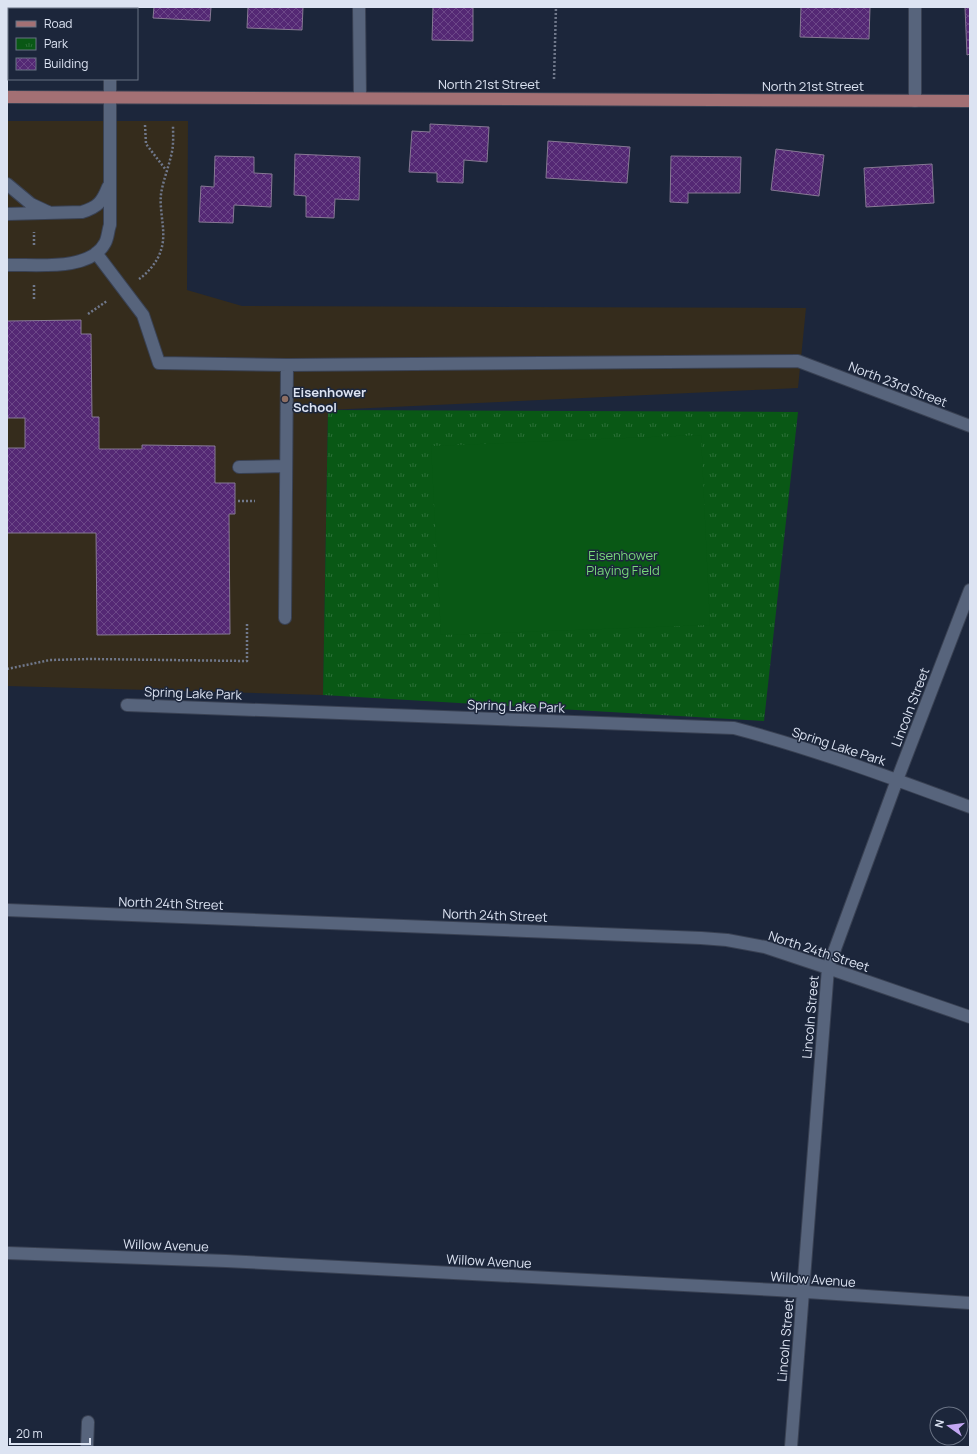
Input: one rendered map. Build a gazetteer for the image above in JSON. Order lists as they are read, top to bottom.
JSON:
{
  "streets": {
    "main road": ["North 21st Street"],
    "street": [
      "North 23rd Street",
      "Spring Lake Park",
      "Lincoln Street",
      "North 24th Street",
      "Willow Avenue"
    ]
  },
  "crossings": [
    ["Spring Lake Park", "Lincoln Street"],
    ["Lincoln Street", "North 24th Street"],
    ["Lincoln Street", "Willow Avenue"]
  ],
  "parks": ["Eisenhower Playing Field"],
  "places": ["Eisenhower School"],
  "legend": ["Road", "Park", "Building"],
  "scale_bar": "20 m",
  "north": "left"
}
